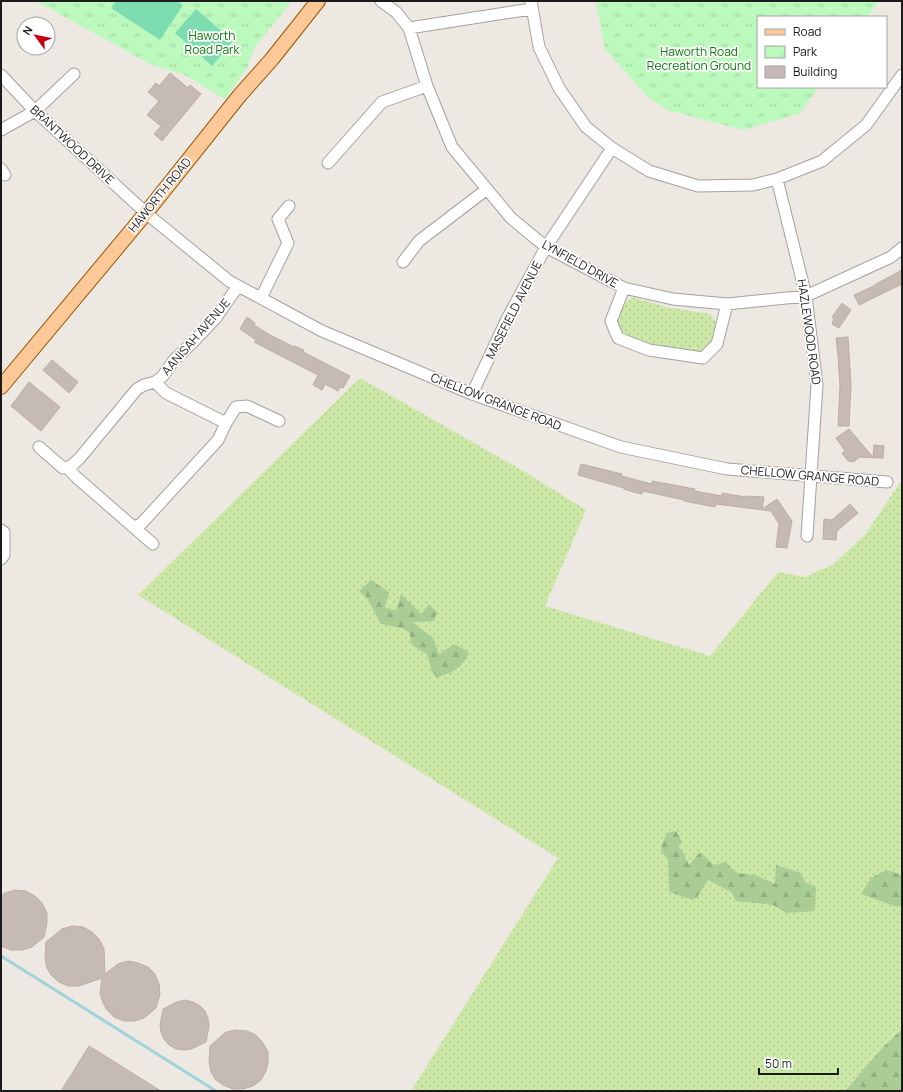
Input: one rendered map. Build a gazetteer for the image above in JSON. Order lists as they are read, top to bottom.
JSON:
{
  "streets": {
    "main road": ["HAWORTH ROAD"],
    "street": [
      "BRANTWOOD DRIVE",
      "LYNFIELD DRIVE",
      "MASEFIELD AVENUE",
      "HAZLEWOOD ROAD",
      "AANISAH AVENUE",
      "CHELLOW GRANGE ROAD"
    ]
  },
  "crossings": [
    ["BRANTWOOD DRIVE", "HAWORTH ROAD"],
    ["BRANTWOOD DRIVE", "CHELLOW GRANGE ROAD"],
    ["HAWORTH ROAD", "CHELLOW GRANGE ROAD"],
    ["LYNFIELD DRIVE", "MASEFIELD AVENUE"],
    ["LYNFIELD DRIVE", "HAZLEWOOD ROAD"],
    ["MASEFIELD AVENUE", "CHELLOW GRANGE ROAD"],
    ["HAZLEWOOD ROAD", "CHELLOW GRANGE ROAD"],
    ["AANISAH AVENUE", "CHELLOW GRANGE ROAD"]
  ],
  "parks": ["Haworth Road Park", "Haworth Road Recreation Ground"],
  "legend": ["Road", "Park", "Building"],
  "scale_bar": "50 m",
  "north": "top left"
}
